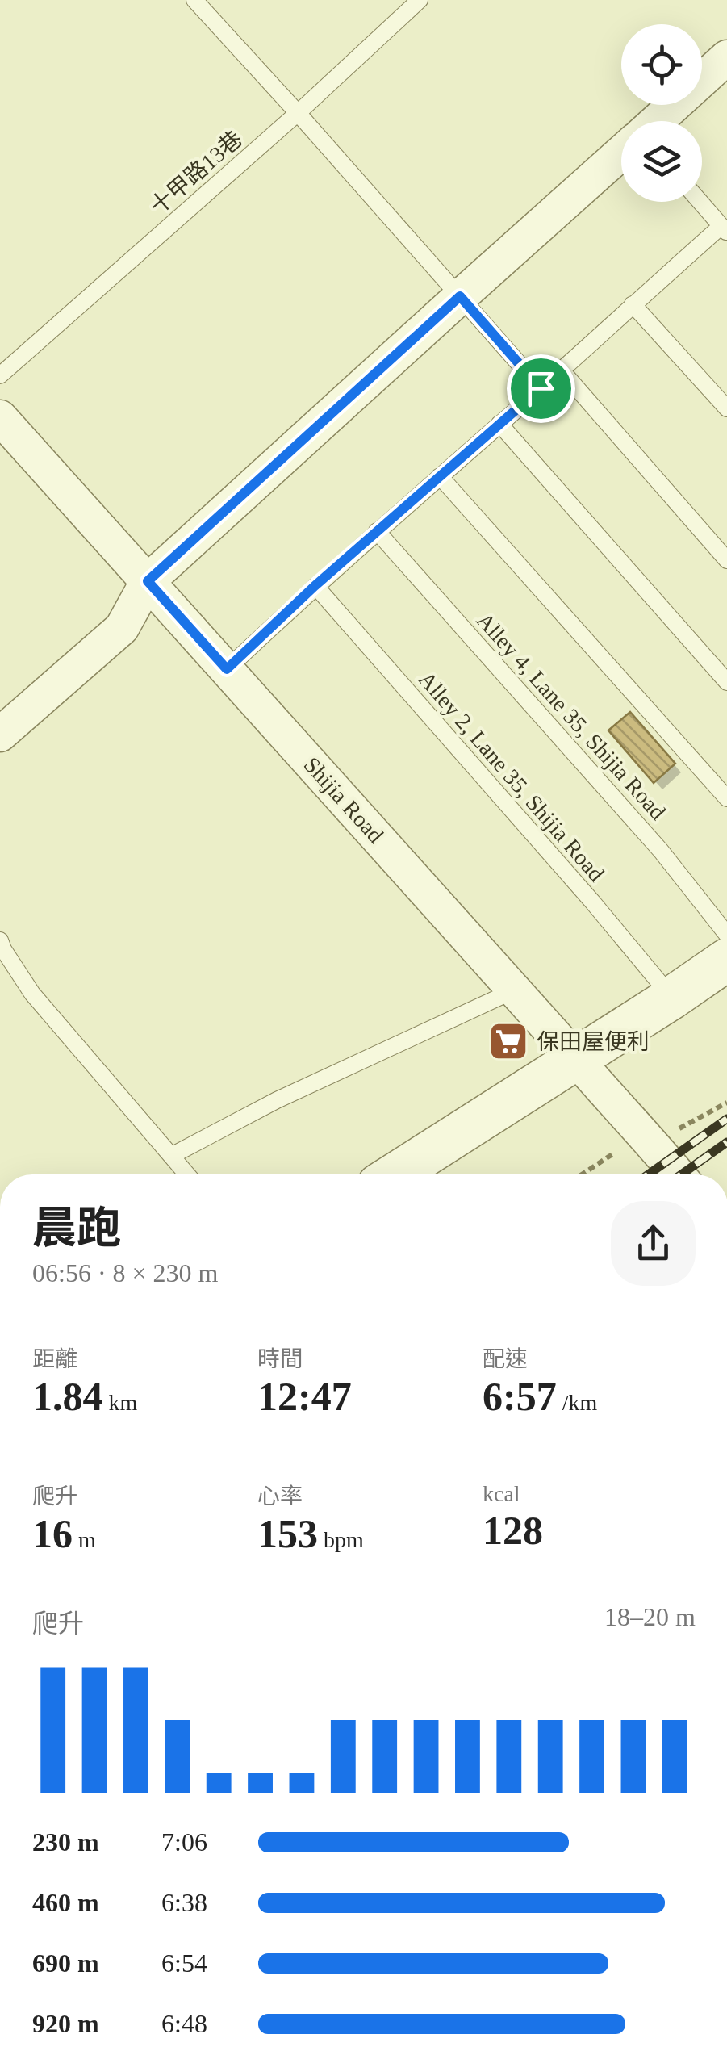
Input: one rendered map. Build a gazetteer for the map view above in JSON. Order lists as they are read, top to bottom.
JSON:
{
  "streets": {
    "street": ["Shijia Road"],
    "lane": ["十甲路13巷", "Alley 4, Lane 35, Shijia Road", "Alley 2, Lane 35, Shijia Road"]
  },
  "places": {
    "supermarket": ["保田屋便利"]
  },
  "page": {
    "heading": ["晨跑", "06:56 · 8 × 230 m"],
    "stats": [
      ["距離", "1.84 km"],
      ["時間", "12:47"],
      ["配速", "6:57 /km"],
      ["爬升", "16 m"],
      ["心率", "153 bpm"],
      ["kcal", "128"]
    ],
    "chart": ["爬升", "18–20 m"],
    "list": [
      {
        "name": "230 m",
        "note": "7:06"
      },
      {
        "name": "460 m",
        "note": "6:38"
      },
      {
        "name": "690 m",
        "note": "6:54"
      },
      {
        "name": "920 m",
        "note": "6:48"
      }
    ]
  }
}
